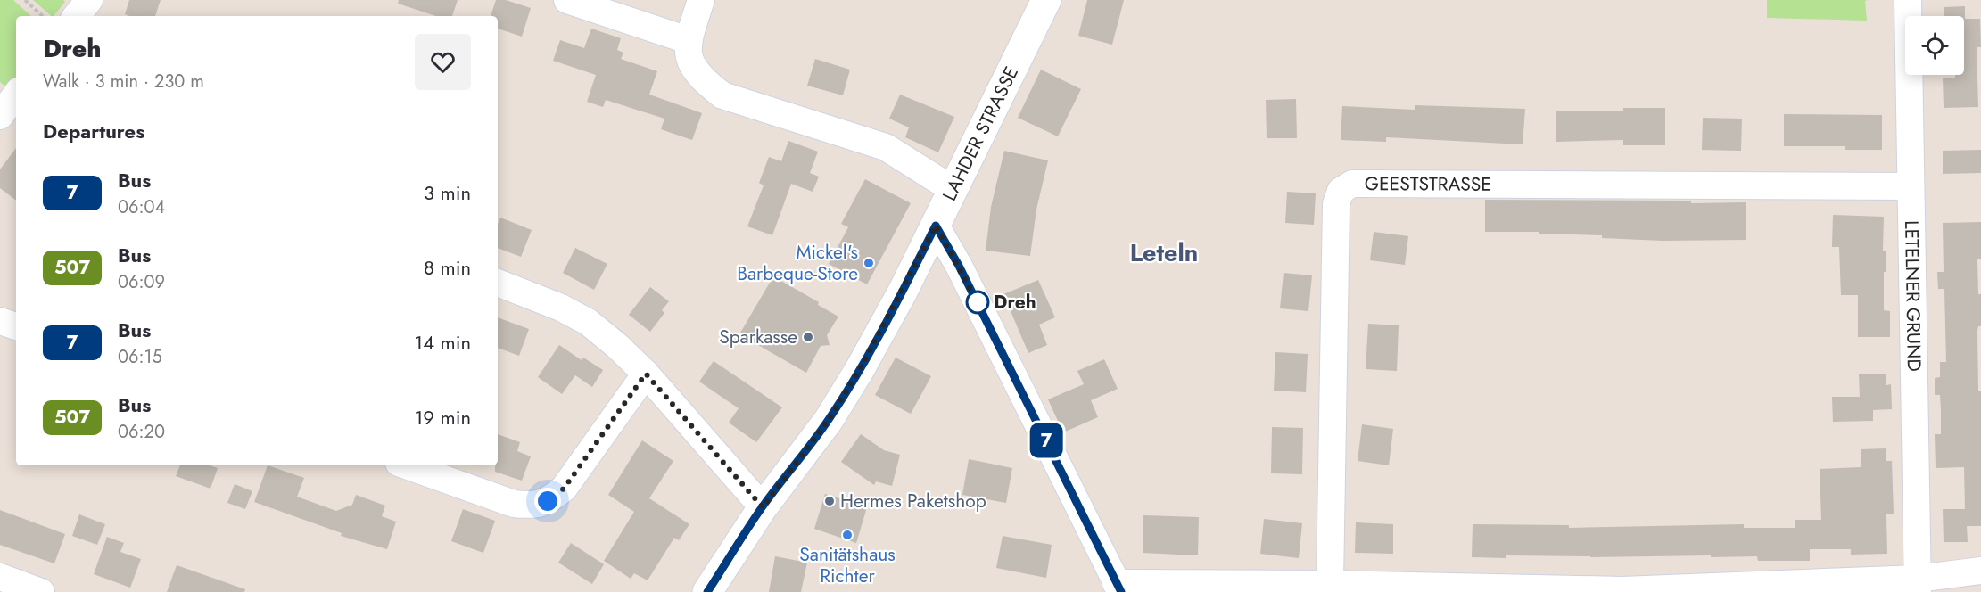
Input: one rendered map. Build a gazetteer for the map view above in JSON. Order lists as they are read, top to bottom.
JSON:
{
  "streets": {
    "street": ["LAHDER STRASSE", "GEESTSTRASSE", "LETELNER GRUND"]
  },
  "crossings": [
    ["GEESTSTRASSE", "LETELNER GRUND"]
  ],
  "districts": ["Leteln"],
  "places": [
    "Mickel's Barbeque-Store",
    "Dreh",
    "Sparkasse",
    "Hermes Paketshop",
    "Sanitätshaus Richter"
  ],
  "lines": ["bus line 7"],
  "page": {
    "on_map": "7",
    "heading": [
      ["Dreh", "Walk · 3 min · 230 m"],
      "Departures"
    ],
    "list": [
      {
        "mark": "7",
        "name": "Bus",
        "note": "06:04",
        "value": "3 min"
      },
      {
        "mark": "507",
        "name": "Bus",
        "note": "06:09",
        "value": "8 min"
      },
      {
        "mark": "7",
        "name": "Bus",
        "note": "06:15",
        "value": "14 min"
      },
      {
        "mark": "507",
        "name": "Bus",
        "note": "06:20",
        "value": "19 min"
      }
    ]
  }
}
